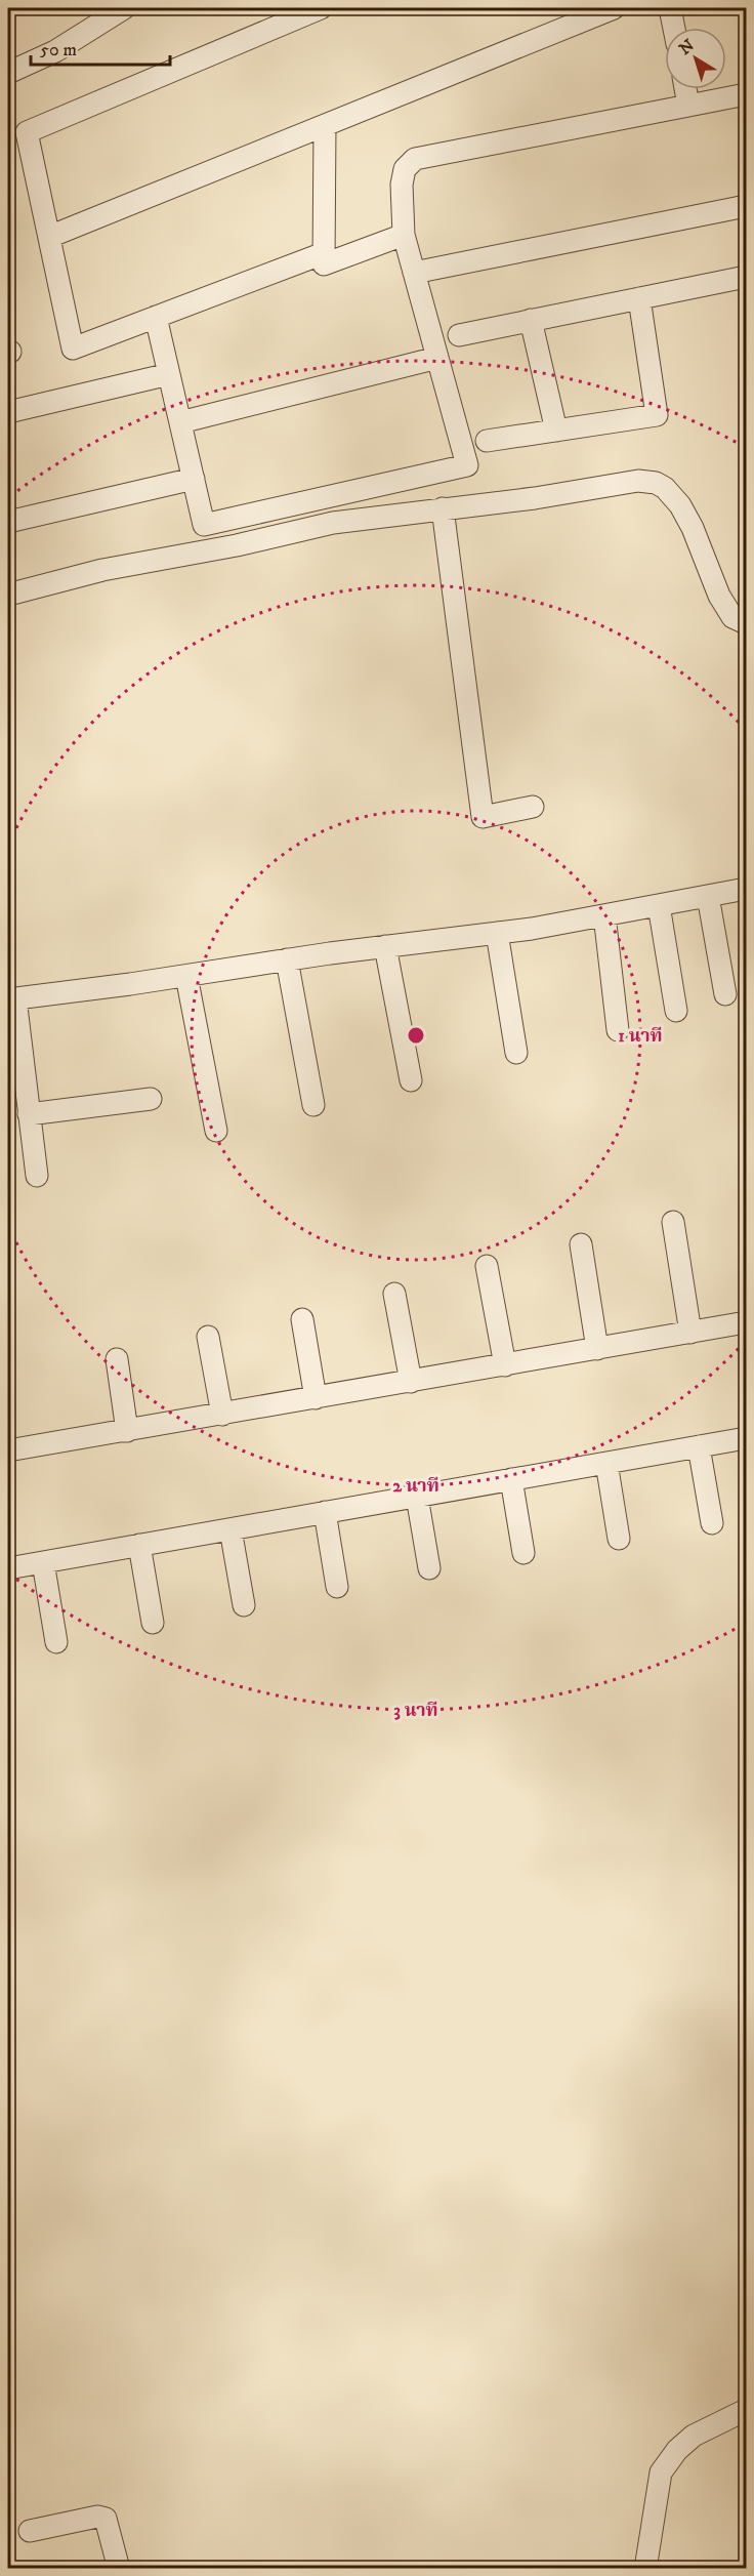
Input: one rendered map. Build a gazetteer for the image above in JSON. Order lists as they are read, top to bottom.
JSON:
{
  "scale_bar": "50 m",
  "north": "top left",
  "rings": ["1 นาที", "2 นาที", "3 นาที"]
}
